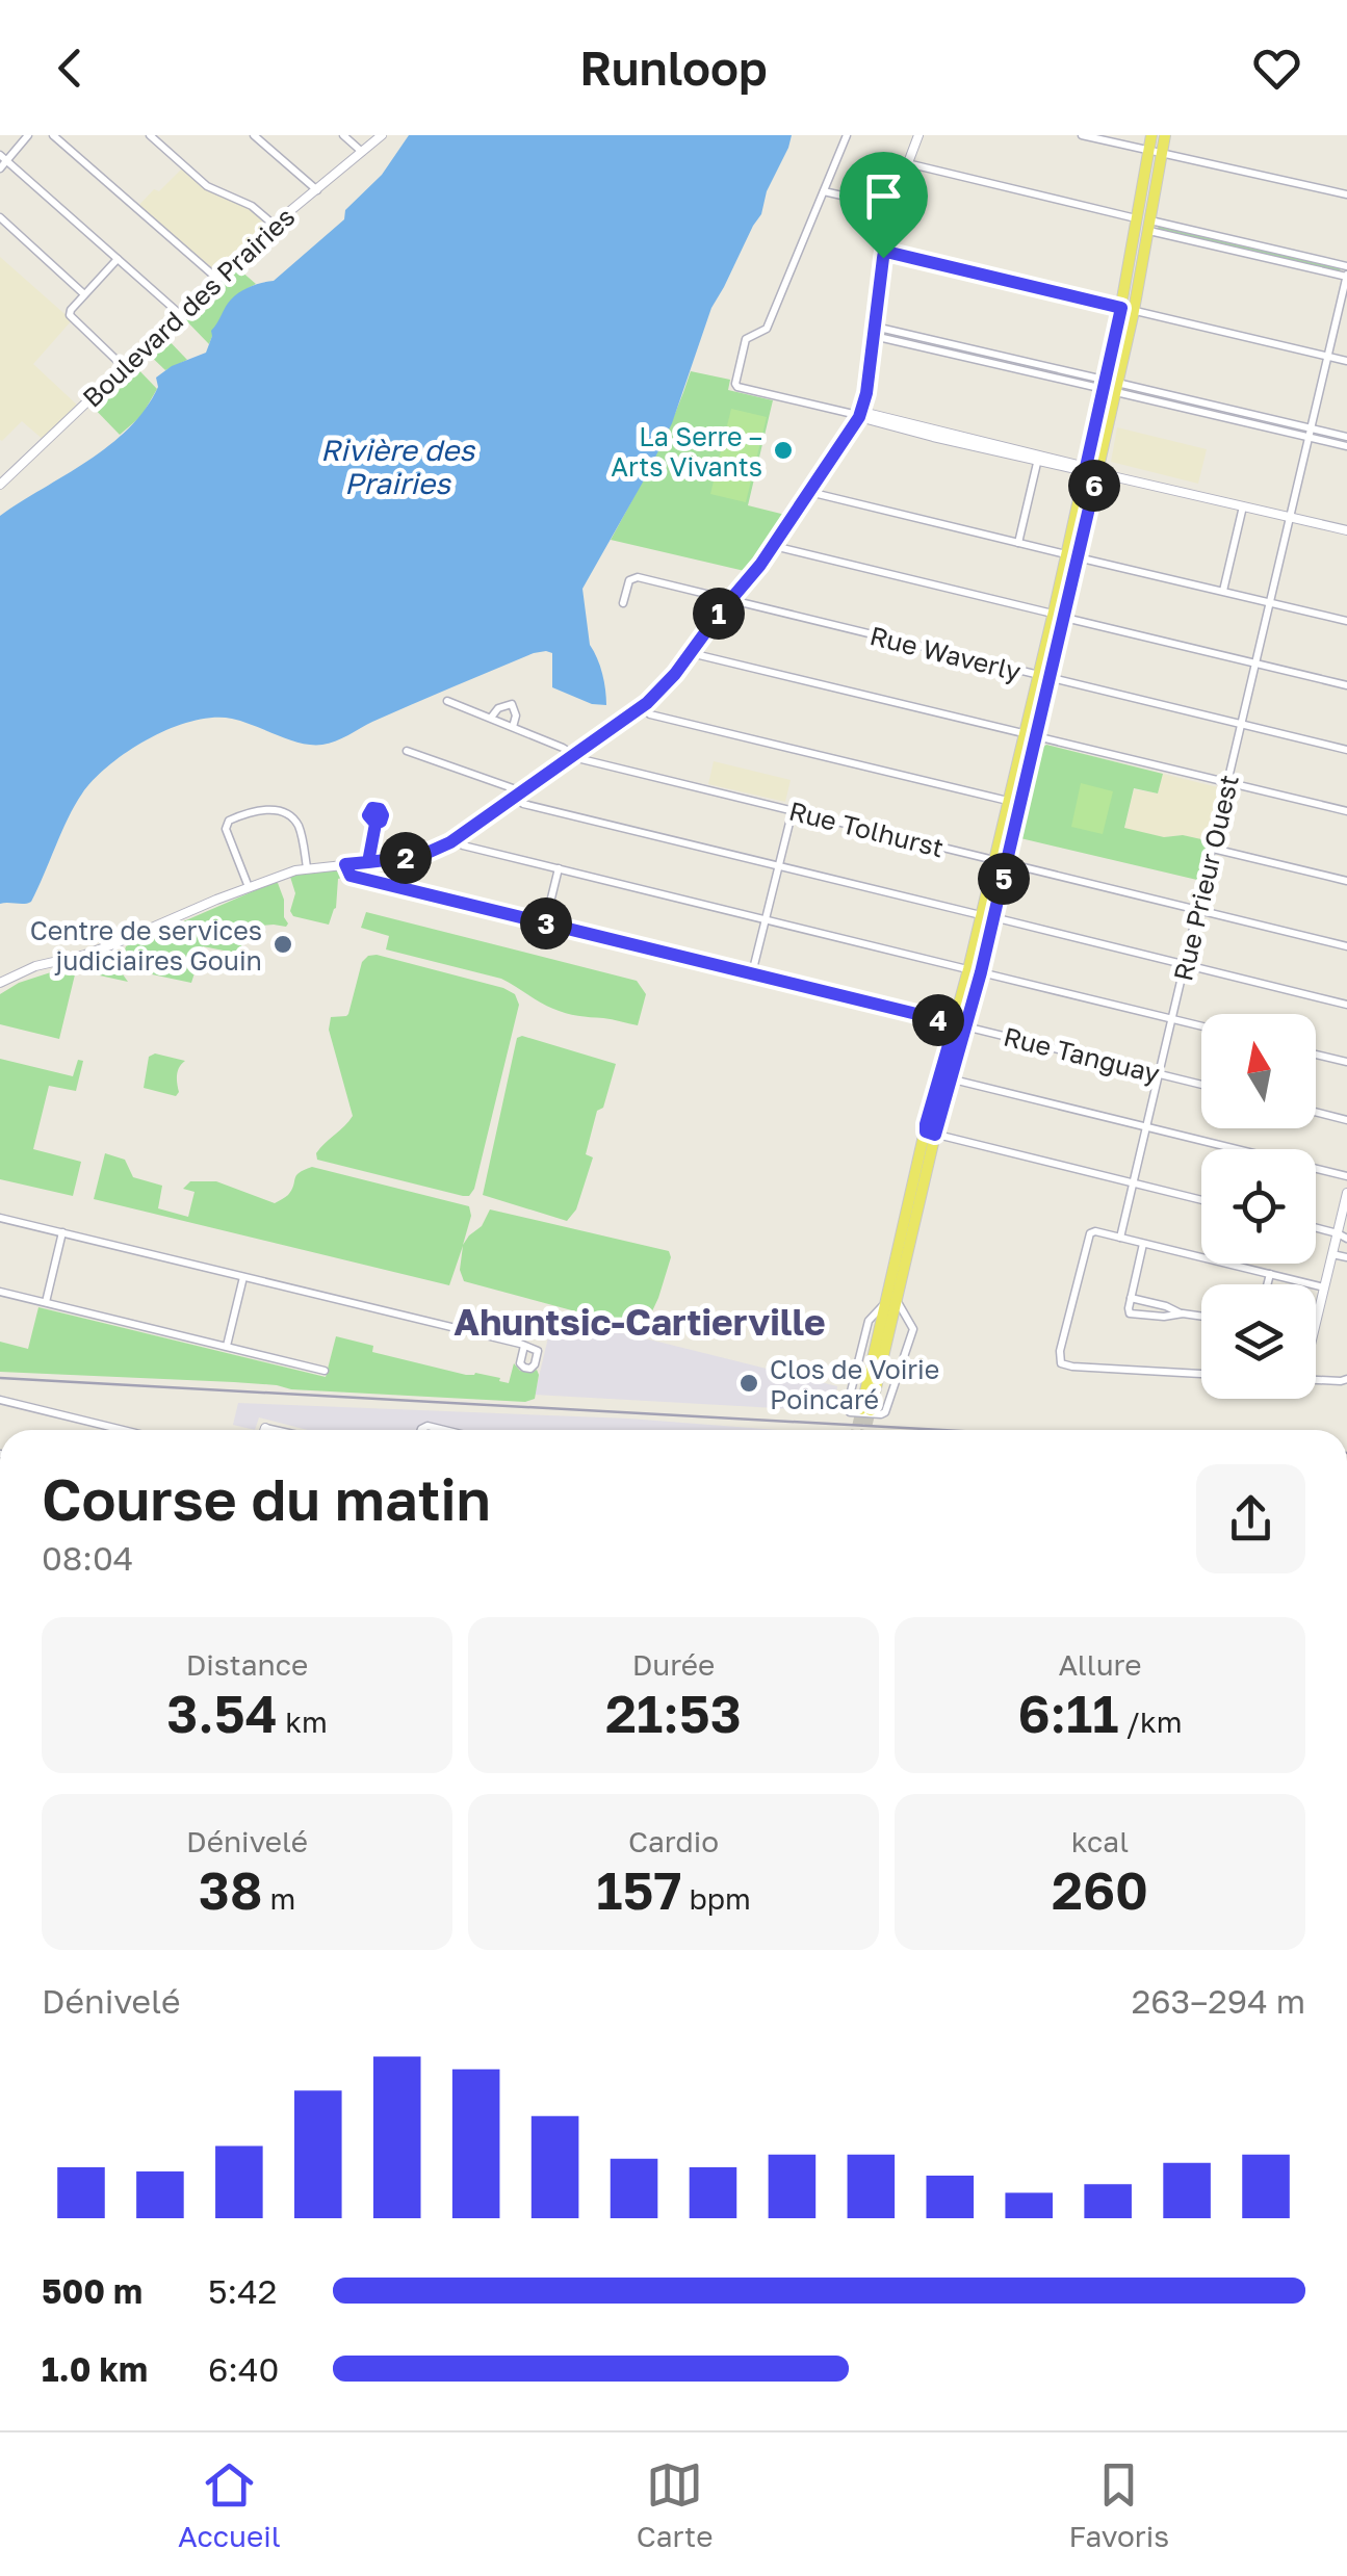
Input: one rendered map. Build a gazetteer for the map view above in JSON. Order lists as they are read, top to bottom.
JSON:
{
  "streets": {
    "street": [
      "Boulevard des Prairies",
      "Rue Waverly",
      "Rue Tolhurst",
      "Rue Prieur Ouest",
      "Rue Tanguay"
    ]
  },
  "crossings": [
    ["Rue Waverly", "Rue Prieur Ouest"],
    ["Rue Tolhurst", "Rue Prieur Ouest"],
    ["Rue Prieur Ouest", "Rue Tanguay"]
  ],
  "districts": ["Ahuntsic-Cartierville"],
  "water": ["Rivière des Prairies"],
  "places": ["La Serre – Arts Vivants", "Centre de services judiciaires Gouin", "Clos de Voirie Poincaré"],
  "north": "top",
  "page": {
    "header": "Runloop",
    "pins": [
      "6",
      "1",
      "2",
      "5",
      "3",
      "4"
    ],
    "heading": ["Course du matin", "08:04"],
    "stats": [
      ["Distance", "3.54 km"],
      ["Durée", "21:53"],
      ["Allure", "6:11 /km"],
      ["Dénivelé", "38 m"],
      ["Cardio", "157 bpm"],
      ["kcal", "260"]
    ],
    "chart": ["Dénivelé", "263–294 m"],
    "list": [
      {
        "name": "500 m",
        "note": "5:42"
      },
      {
        "name": "1.0 km",
        "note": "6:40"
      }
    ],
    "tabs": ["Accueil", "Carte", "Favoris"]
  }
}
